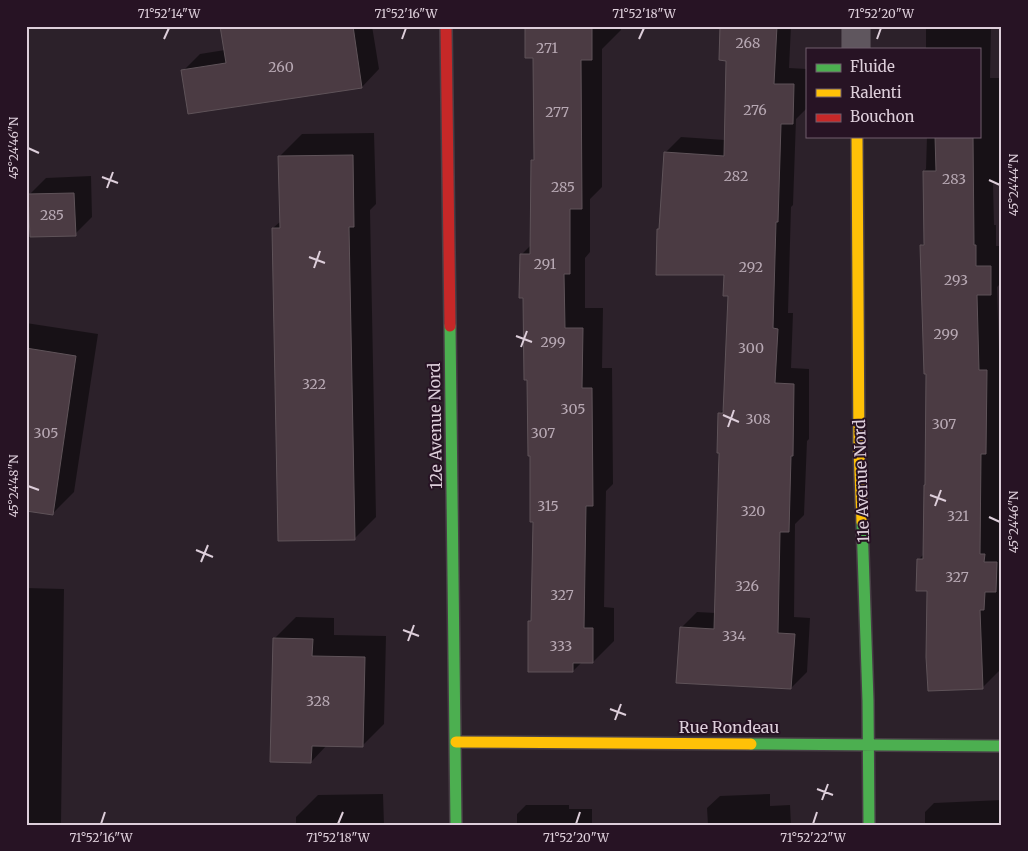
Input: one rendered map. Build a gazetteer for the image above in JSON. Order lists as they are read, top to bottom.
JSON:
{
  "streets": {
    "street": ["12e Avenue Nord", "11e Avenue Nord", "Rue Rondeau"]
  },
  "crossings": [
    ["12e Avenue Nord", "Rue Rondeau"],
    ["11e Avenue Nord", "Rue Rondeau"]
  ],
  "house_numbers": [
    "268",
    "271",
    "260",
    "276",
    "277",
    "282",
    "283",
    "285",
    "285",
    "291",
    "292",
    "293",
    "299",
    "299",
    "300",
    "322",
    "305",
    "308",
    "307",
    "305",
    "307",
    "315",
    "320",
    "321",
    "327",
    "326",
    "327",
    "334",
    "333",
    "328"
  ],
  "legend": ["Fluide", "Ralenti", "Bouchon"],
  "coordinates": [
    "71°52'14\"W",
    "71°52'16\"W",
    "71°52'18\"W",
    "71°52'20\"W",
    "45°24'46\"N",
    "45°24'44\"N",
    "45°24'48\"N",
    "71°52'22\"W"
  ]
}
